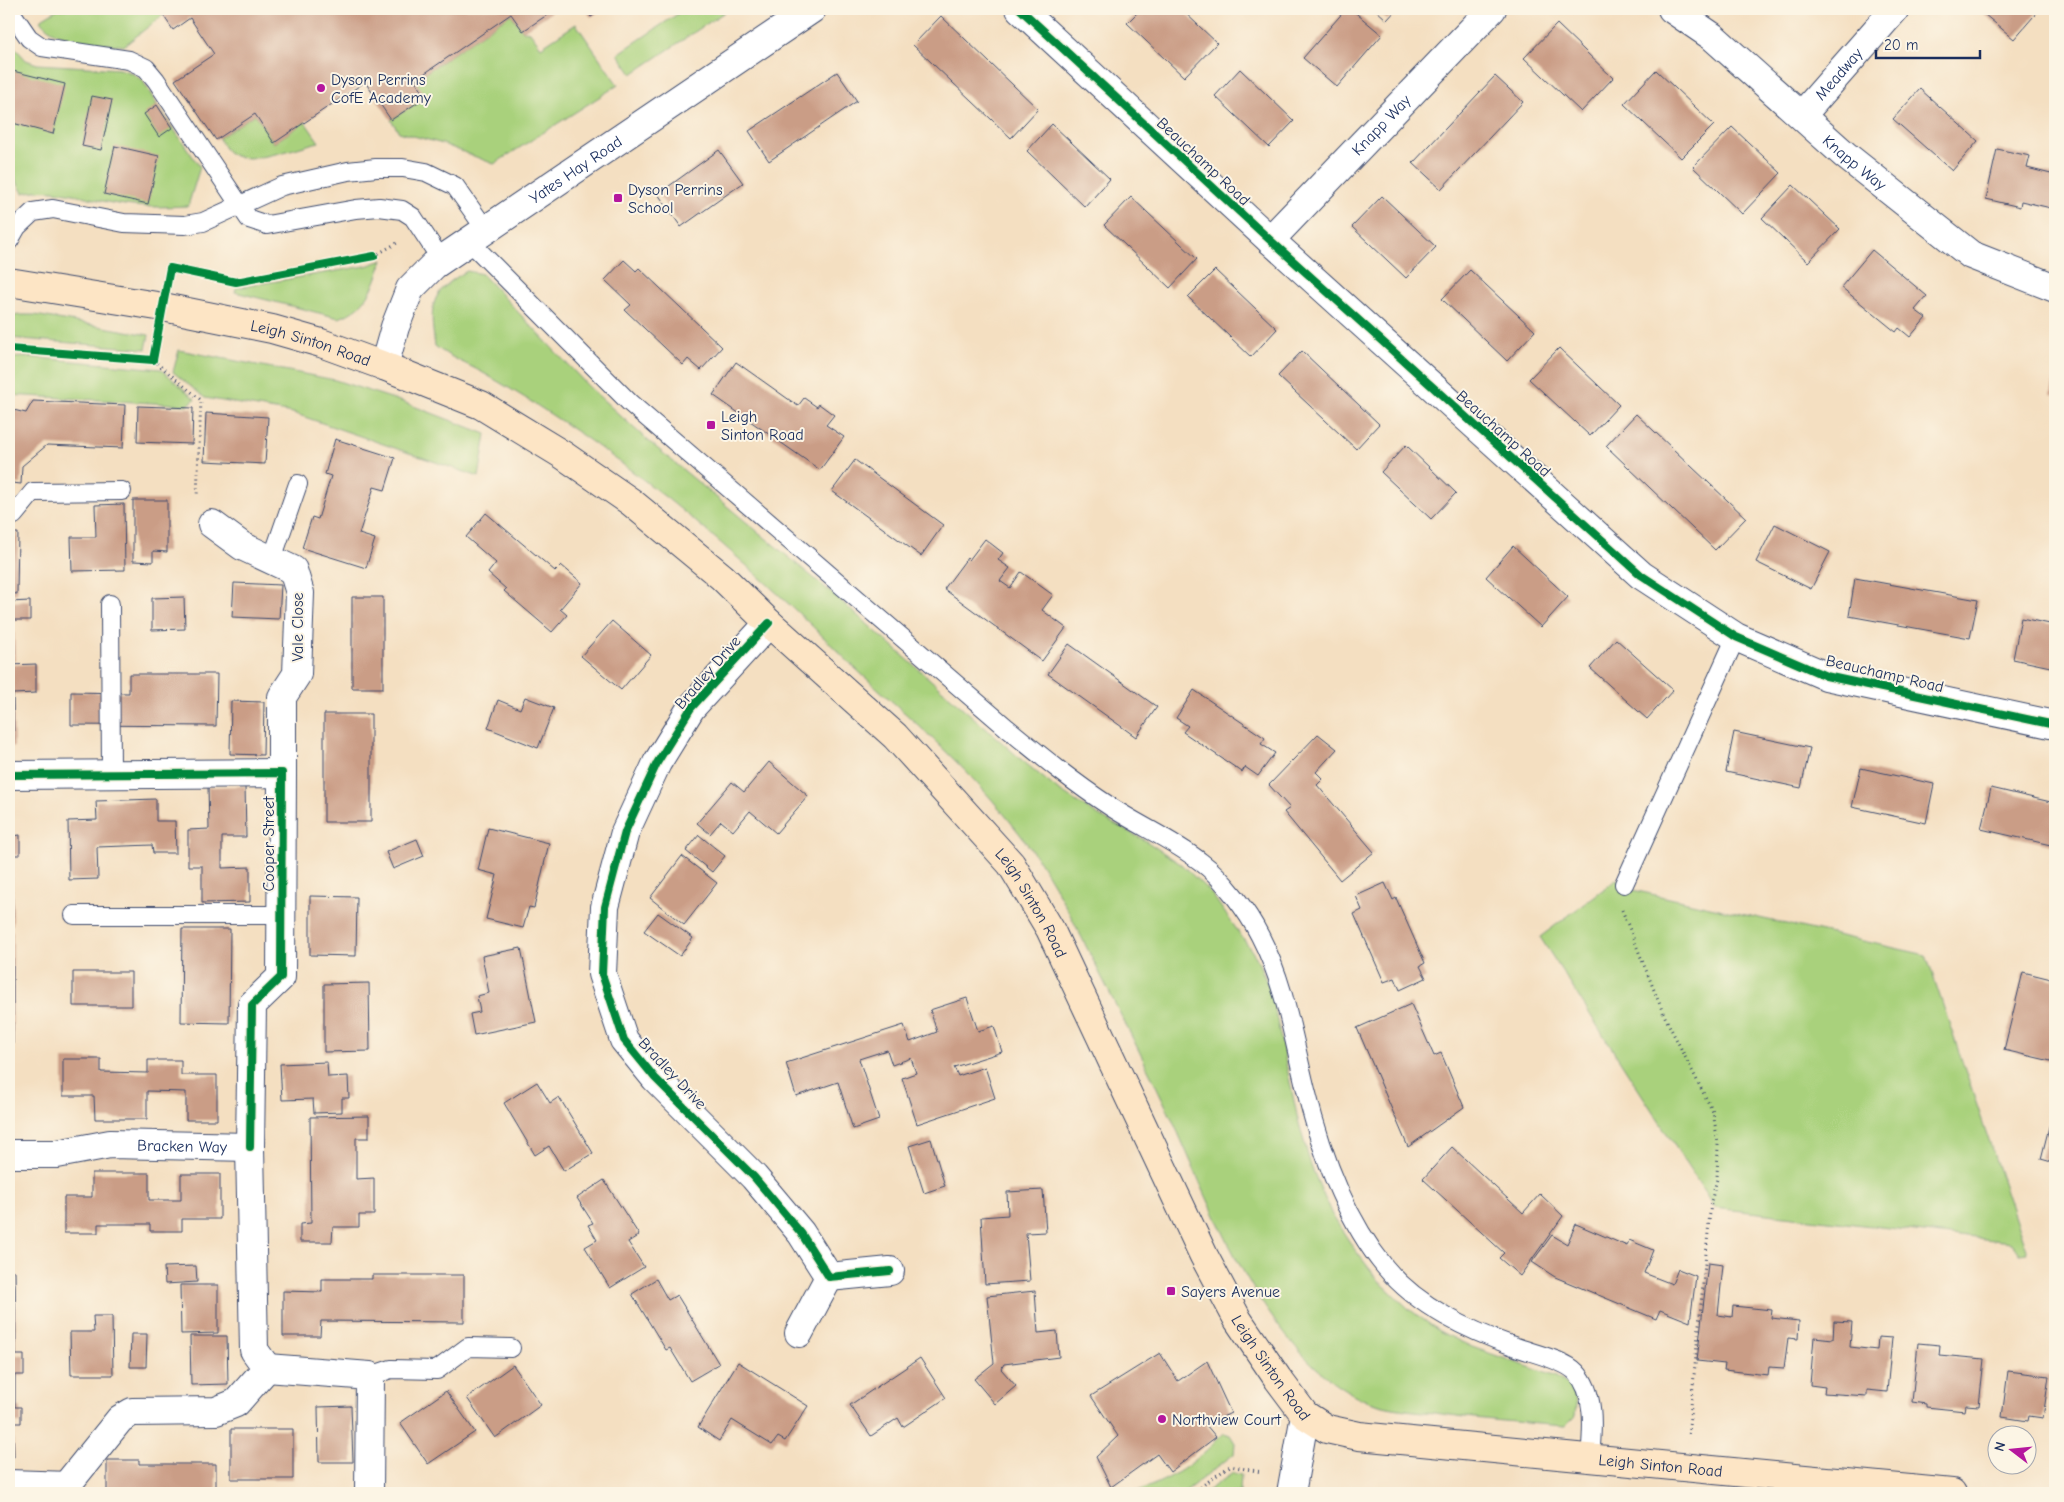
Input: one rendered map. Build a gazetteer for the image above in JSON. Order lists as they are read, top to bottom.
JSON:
{
  "streets": {
    "main road": ["Leigh Sinton Road"],
    "street": [
      "Meadway",
      "Knapp Way",
      "Beauchamp Road",
      "Yates Hay Road",
      "Vale Close",
      "Bradley Drive",
      "Cooper Street",
      "Bracken Way"
    ]
  },
  "crossings": [
    ["Meadway", "Knapp Way"],
    ["Knapp Way", "Beauchamp Road"],
    ["Yates Hay Road", "Leigh Sinton Road"],
    ["Leigh Sinton Road", "Bradley Drive"],
    ["Vale Close", "Cooper Street"],
    ["Cooper Street", "Bracken Way"]
  ],
  "places": {
    "other": ["Dyson Perrins CofE Academy", "Northview Court"],
    "transit": ["Dyson Perrins School", "Leigh Sinton Road", "Sayers Avenue"]
  },
  "scale_bar": "20 m",
  "north": "left"
}
